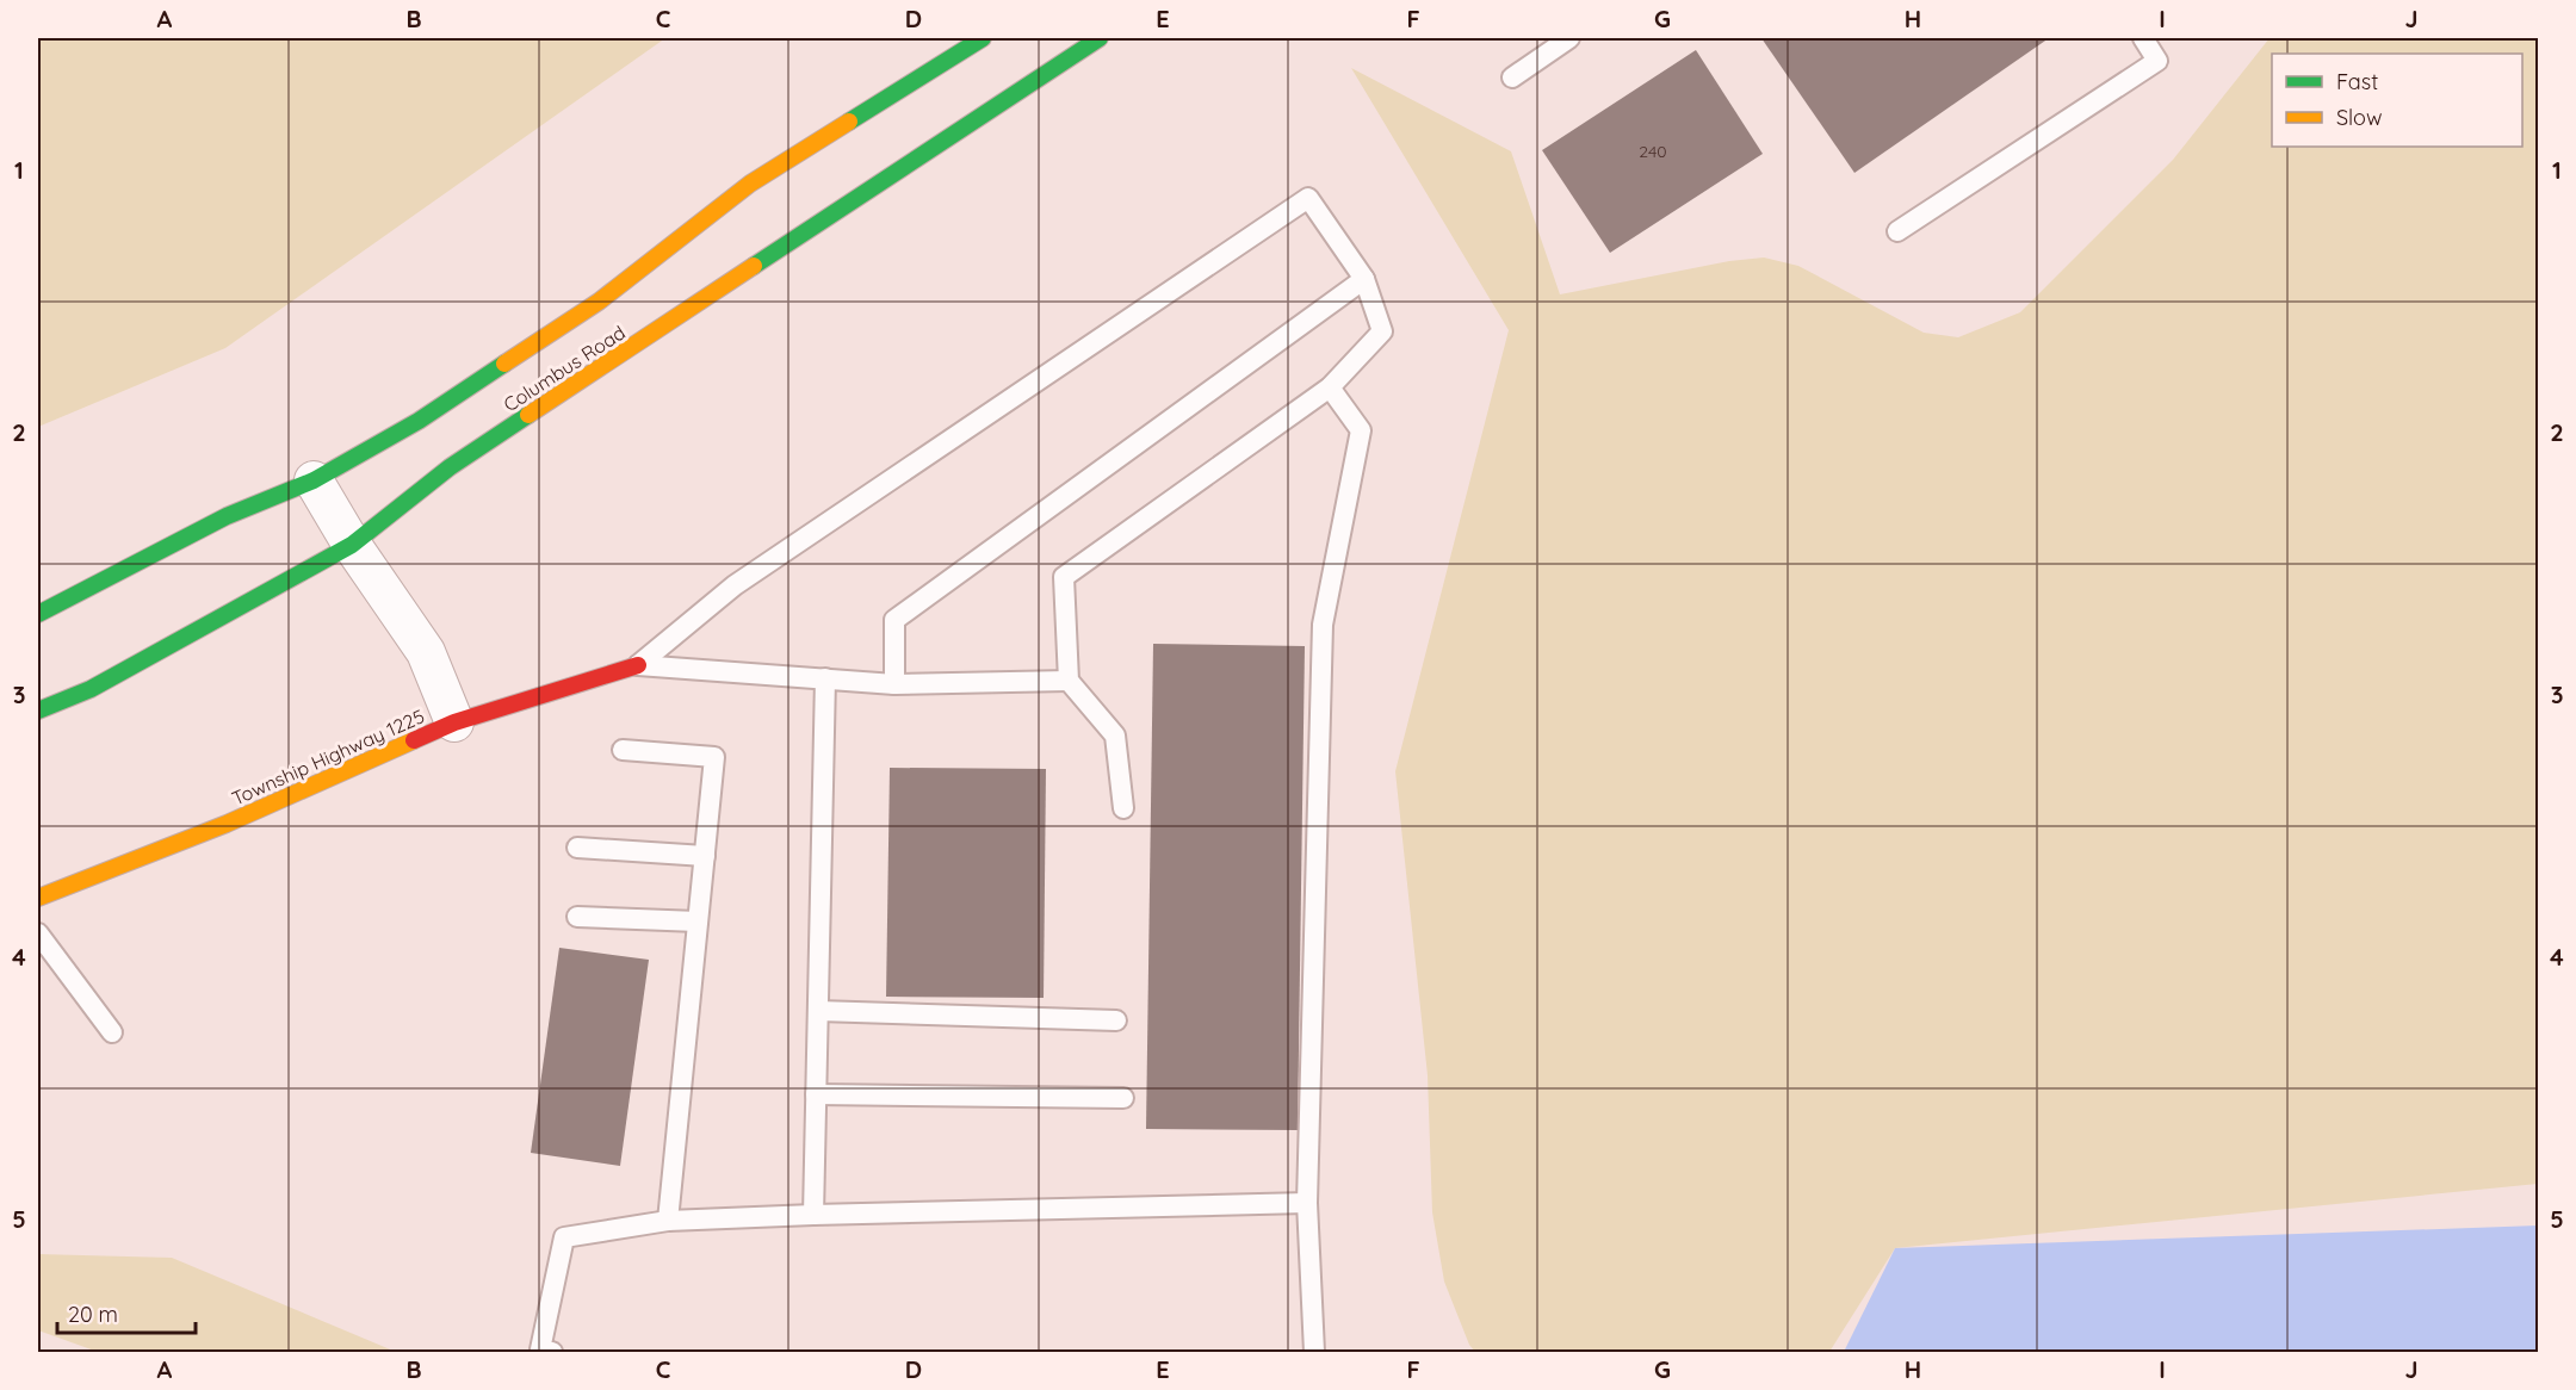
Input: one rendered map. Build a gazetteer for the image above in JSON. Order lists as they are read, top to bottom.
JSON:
{
  "streets": {
    "main road": ["Columbus Road", "Township Highway 1225"]
  },
  "house_numbers": ["240"],
  "legend": ["Fast", "Slow"],
  "scale_bar": "20 m",
  "grid": {
    "columns": [
      "A",
      "B",
      "C",
      "D",
      "E",
      "F",
      "G",
      "H",
      "I",
      "J"
    ],
    "rows": [
      "1",
      "2",
      "3",
      "4",
      "5"
    ]
  }
}
